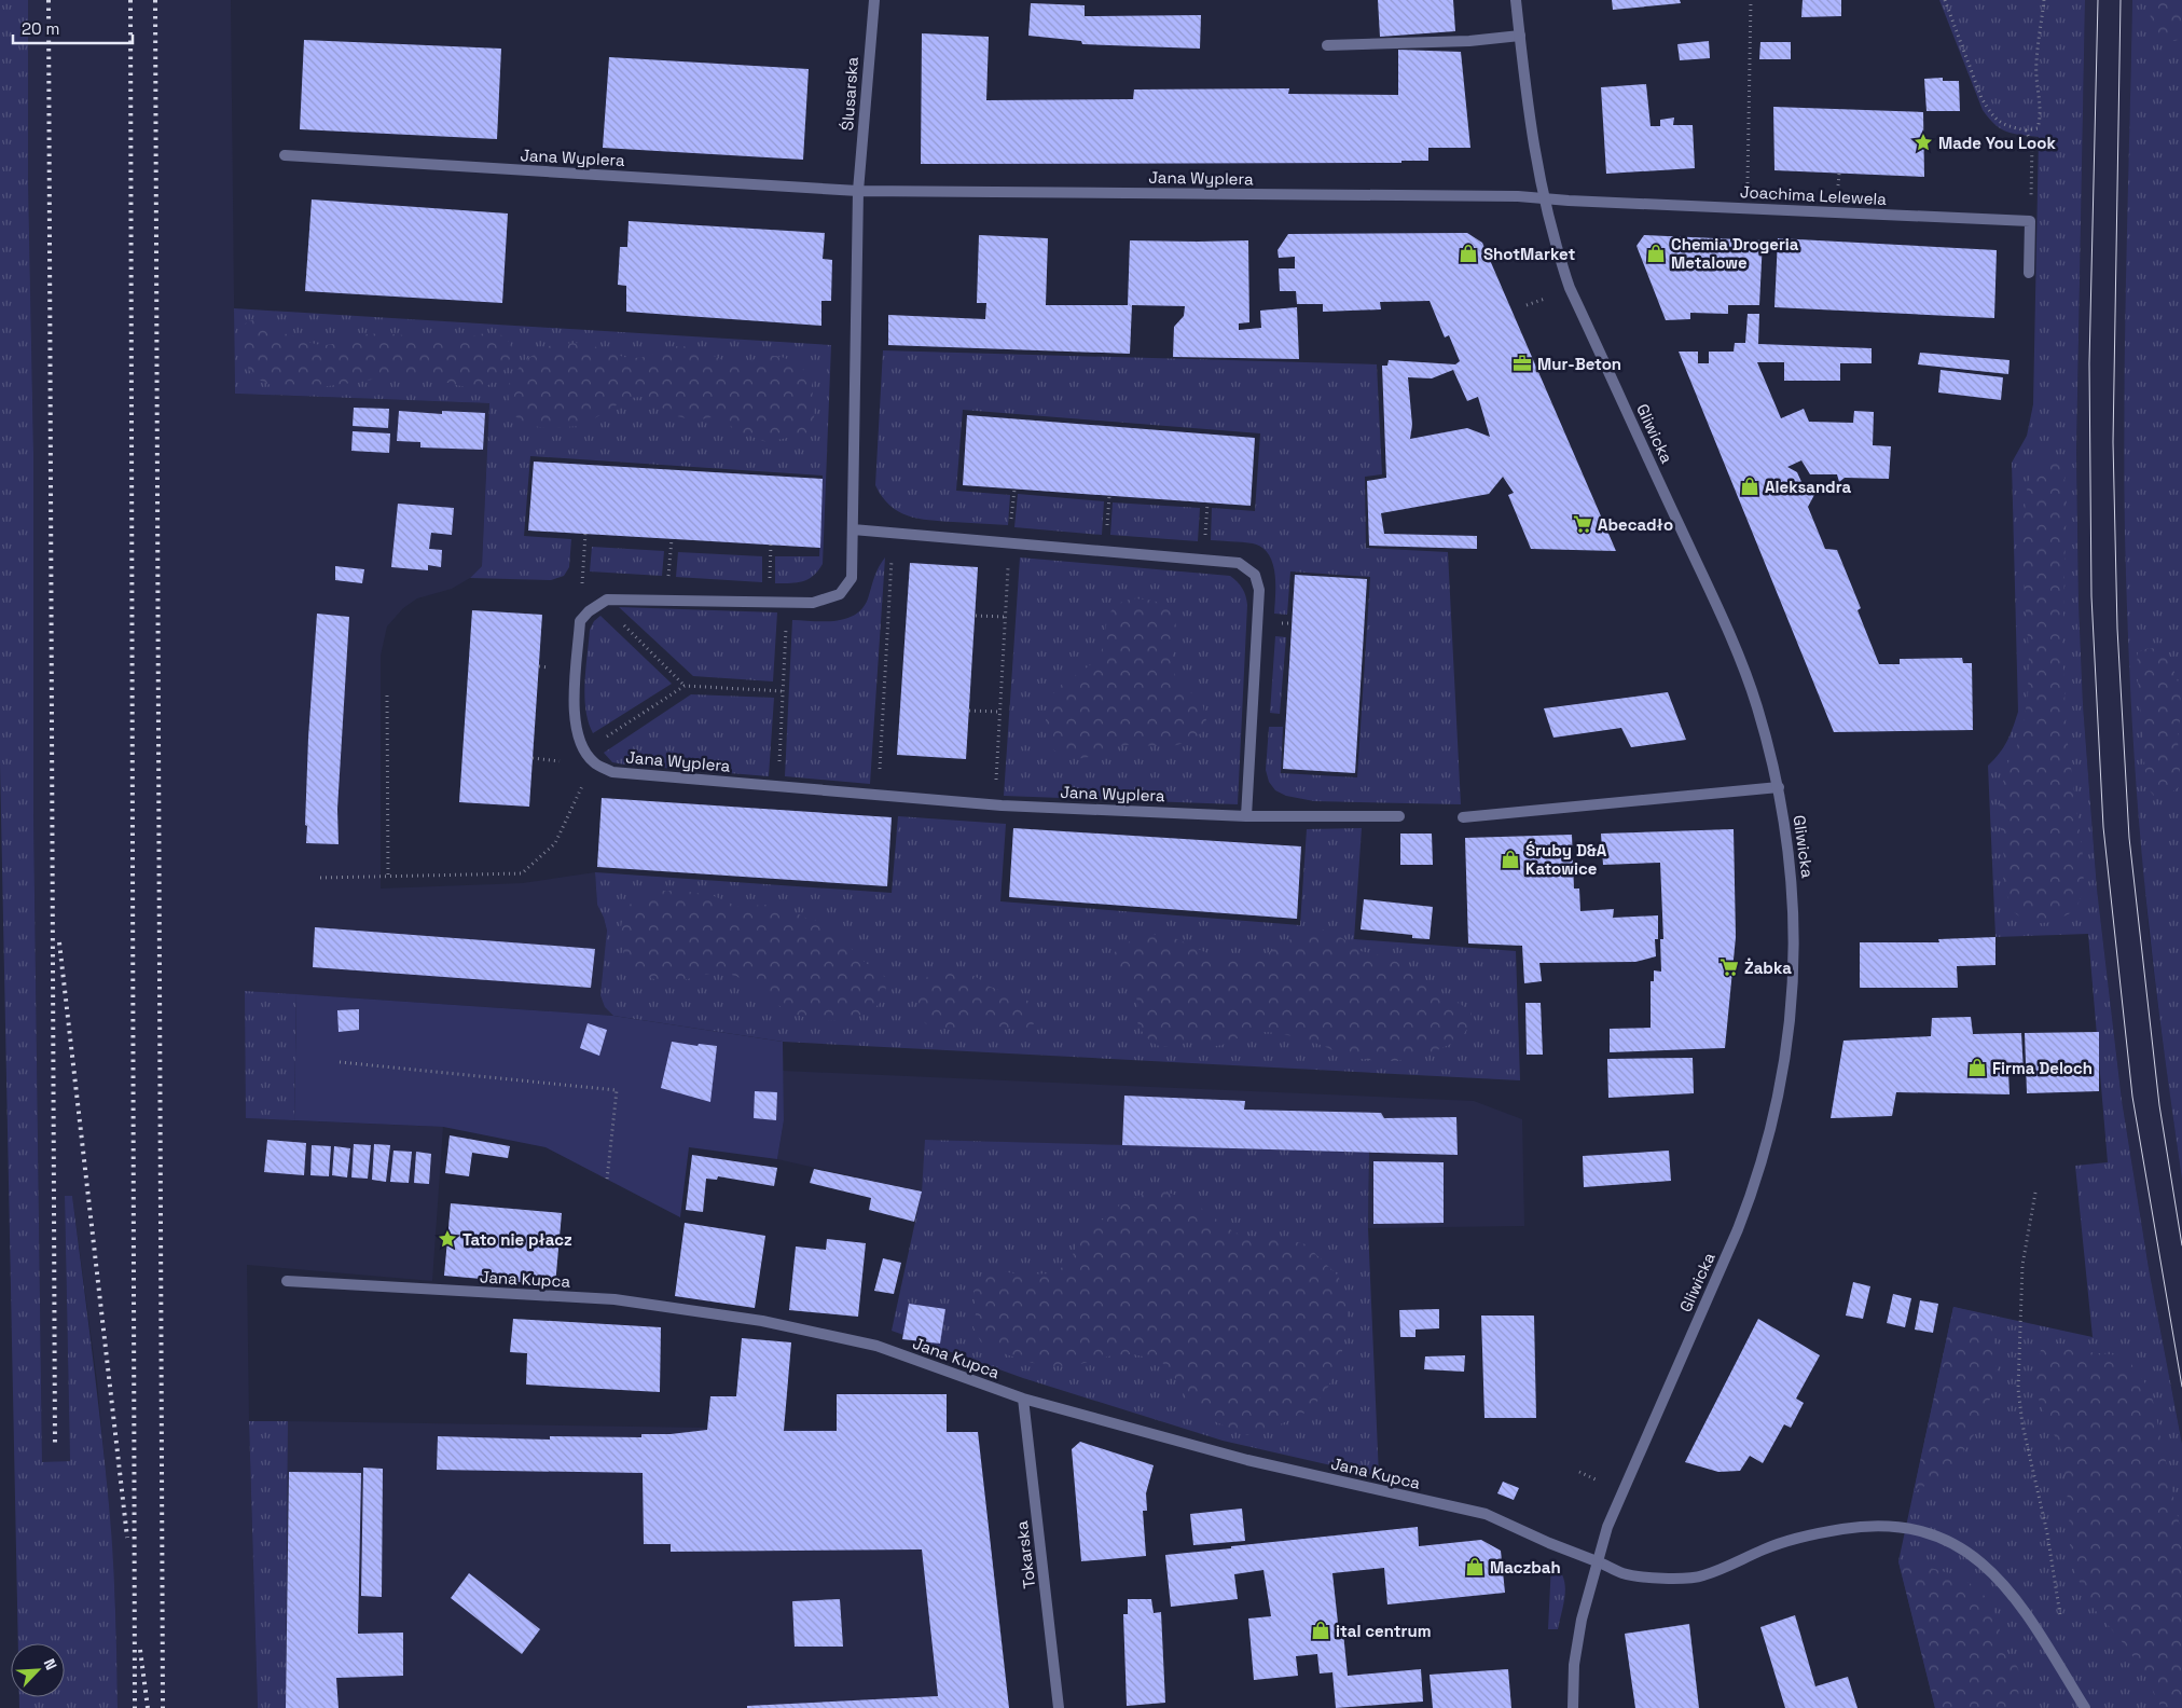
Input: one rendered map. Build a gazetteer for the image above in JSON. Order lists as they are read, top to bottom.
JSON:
{
  "streets": {
    "street": [
      "Ślusarska",
      "Jana Wyplera",
      "Joachima Lelewela",
      "Gliwicka",
      "Jana Kupca",
      "Tokarska"
    ]
  },
  "crossings": [
    ["Ślusarska", "Jana Wyplera"],
    ["Jana Wyplera", "Joachima Lelewela"],
    ["Jana Wyplera", "Gliwicka"],
    ["Joachima Lelewela", "Gliwicka"],
    ["Gliwicka", "Jana Kupca"],
    ["Jana Kupca", "Tokarska"]
  ],
  "places": {
    "place": ["Made You Look", "Tato nie płacz"],
    "shop": [
      "ShotMarket",
      "Chemia Drogeria Metalowe",
      "Aleksandra",
      "Śruby D&A Katowice",
      "Firma Deloch",
      "Maczbah",
      "ital centrum"
    ],
    "office": ["Mur-Beton"],
    "supermarket": ["Abecadło", "Żabka"]
  },
  "scale_bar": "20 m",
  "north": "top right"
}
